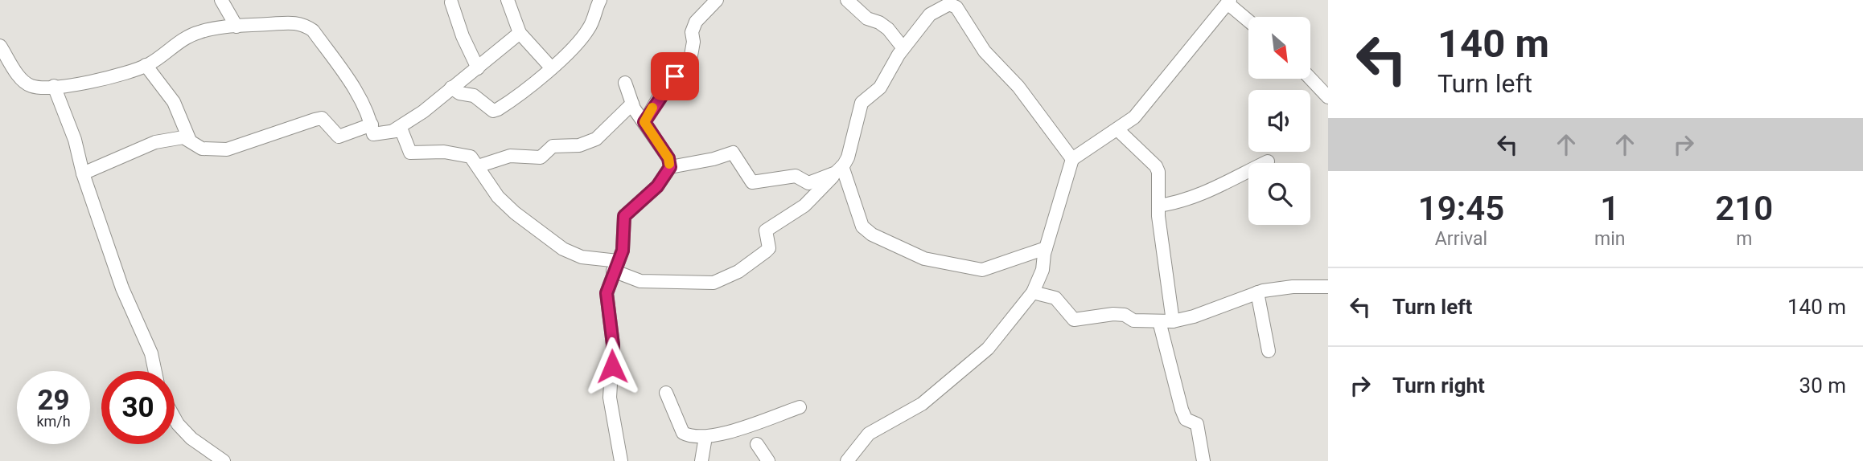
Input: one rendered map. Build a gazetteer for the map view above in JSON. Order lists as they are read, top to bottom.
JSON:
{
  "north": "bottom right",
  "page": {
    "turn": ["140 m", "Turn left"],
    "eta": [
      "19:45",
      "Arrival",
      "1",
      "min",
      "210",
      "m"
    ],
    "list": [
      {
        "name": "Turn left",
        "value": "140 m"
      },
      {
        "name": "Turn right",
        "value": "30 m"
      }
    ],
    "speed": "29 km/h",
    "limit": "30"
  }
}
